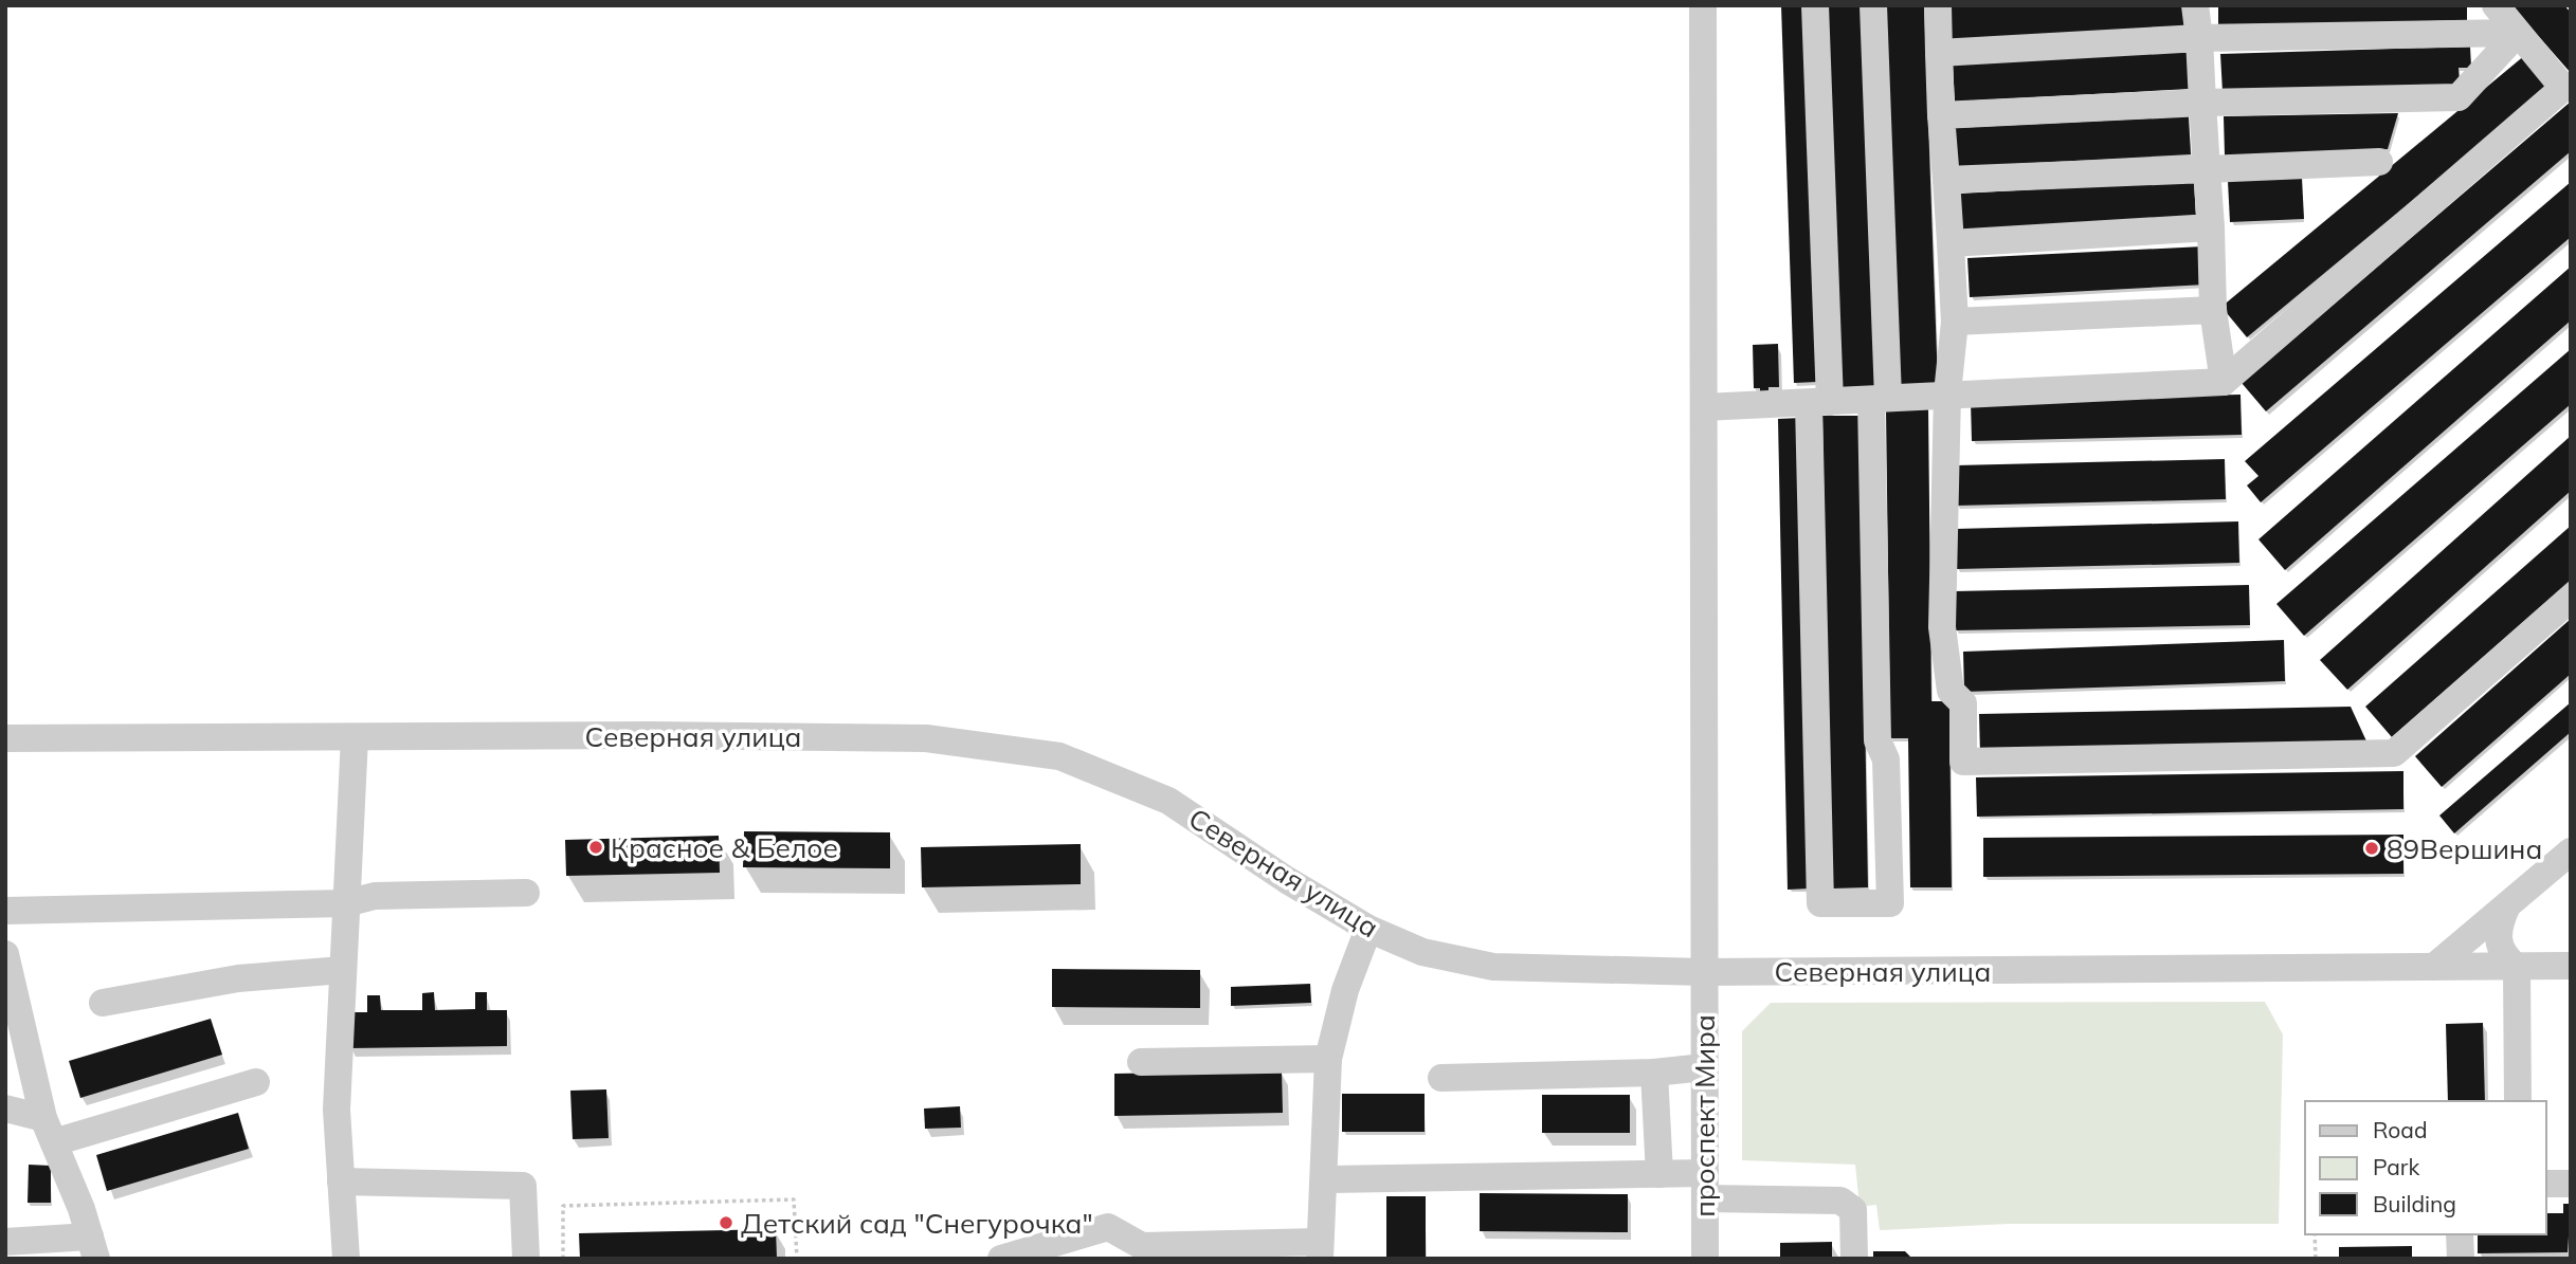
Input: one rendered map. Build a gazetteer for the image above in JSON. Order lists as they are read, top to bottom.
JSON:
{
  "streets": {
    "street": ["Северная улица", "проспект Мира"]
  },
  "crossings": [
    ["Северная улица", "проспект Мира"]
  ],
  "places": ["Красное & Белое", "89Вершина", "Детский сад \"Снегурочка\""],
  "legend": ["Road", "Park", "Building"]
}
